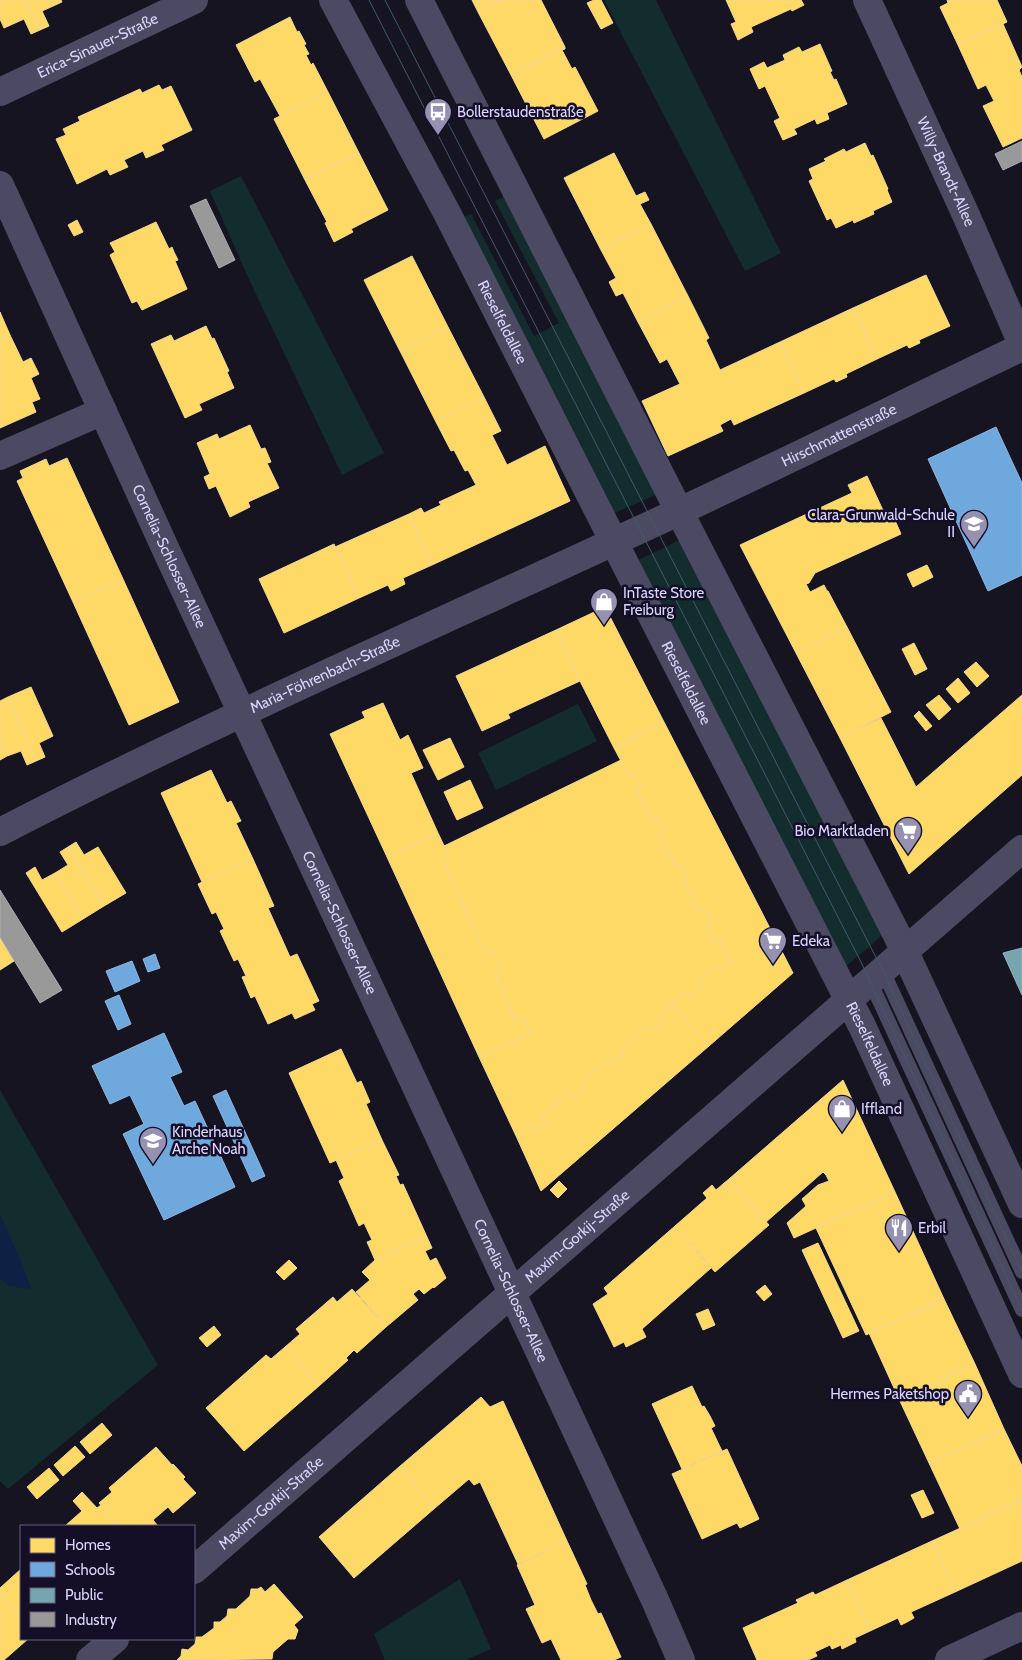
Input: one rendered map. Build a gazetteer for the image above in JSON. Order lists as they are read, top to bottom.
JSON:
{
  "streets": {
    "street": [
      "Erica-Sinauer-Straße",
      "Willy-Brandt-Allee",
      "Rieselfeldallee",
      "Hirschmattenstraße",
      "Cornelia-Schlosser-Allee",
      "Maria-Föhrenbach-Straße",
      "Maxim-Gorkij-Straße"
    ]
  },
  "crossings": [
    ["Willy-Brandt-Allee", "Hirschmattenstraße"],
    ["Rieselfeldallee", "Maria-Föhrenbach-Straße"],
    ["Rieselfeldallee", "Maxim-Gorkij-Straße"],
    ["Hirschmattenstraße", "Maria-Föhrenbach-Straße"],
    ["Cornelia-Schlosser-Allee", "Maria-Föhrenbach-Straße"],
    ["Cornelia-Schlosser-Allee", "Maxim-Gorkij-Straße"]
  ],
  "places": {
    "bus stop": ["Bollerstaudenstraße"],
    "school or university": ["Clara-Grunwald-Schule II", "Kinderhaus Arche Noah"],
    "shop": ["InTaste Store Freiburg", "Iffland"],
    "supermarket": ["Bio Marktladen", "Edeka"],
    "restaurant": ["Erbil"],
    "public building": ["Hermes Paketshop"]
  },
  "legend": [
    "Homes",
    "Schools",
    "Public",
    "Industry"
  ]
}
